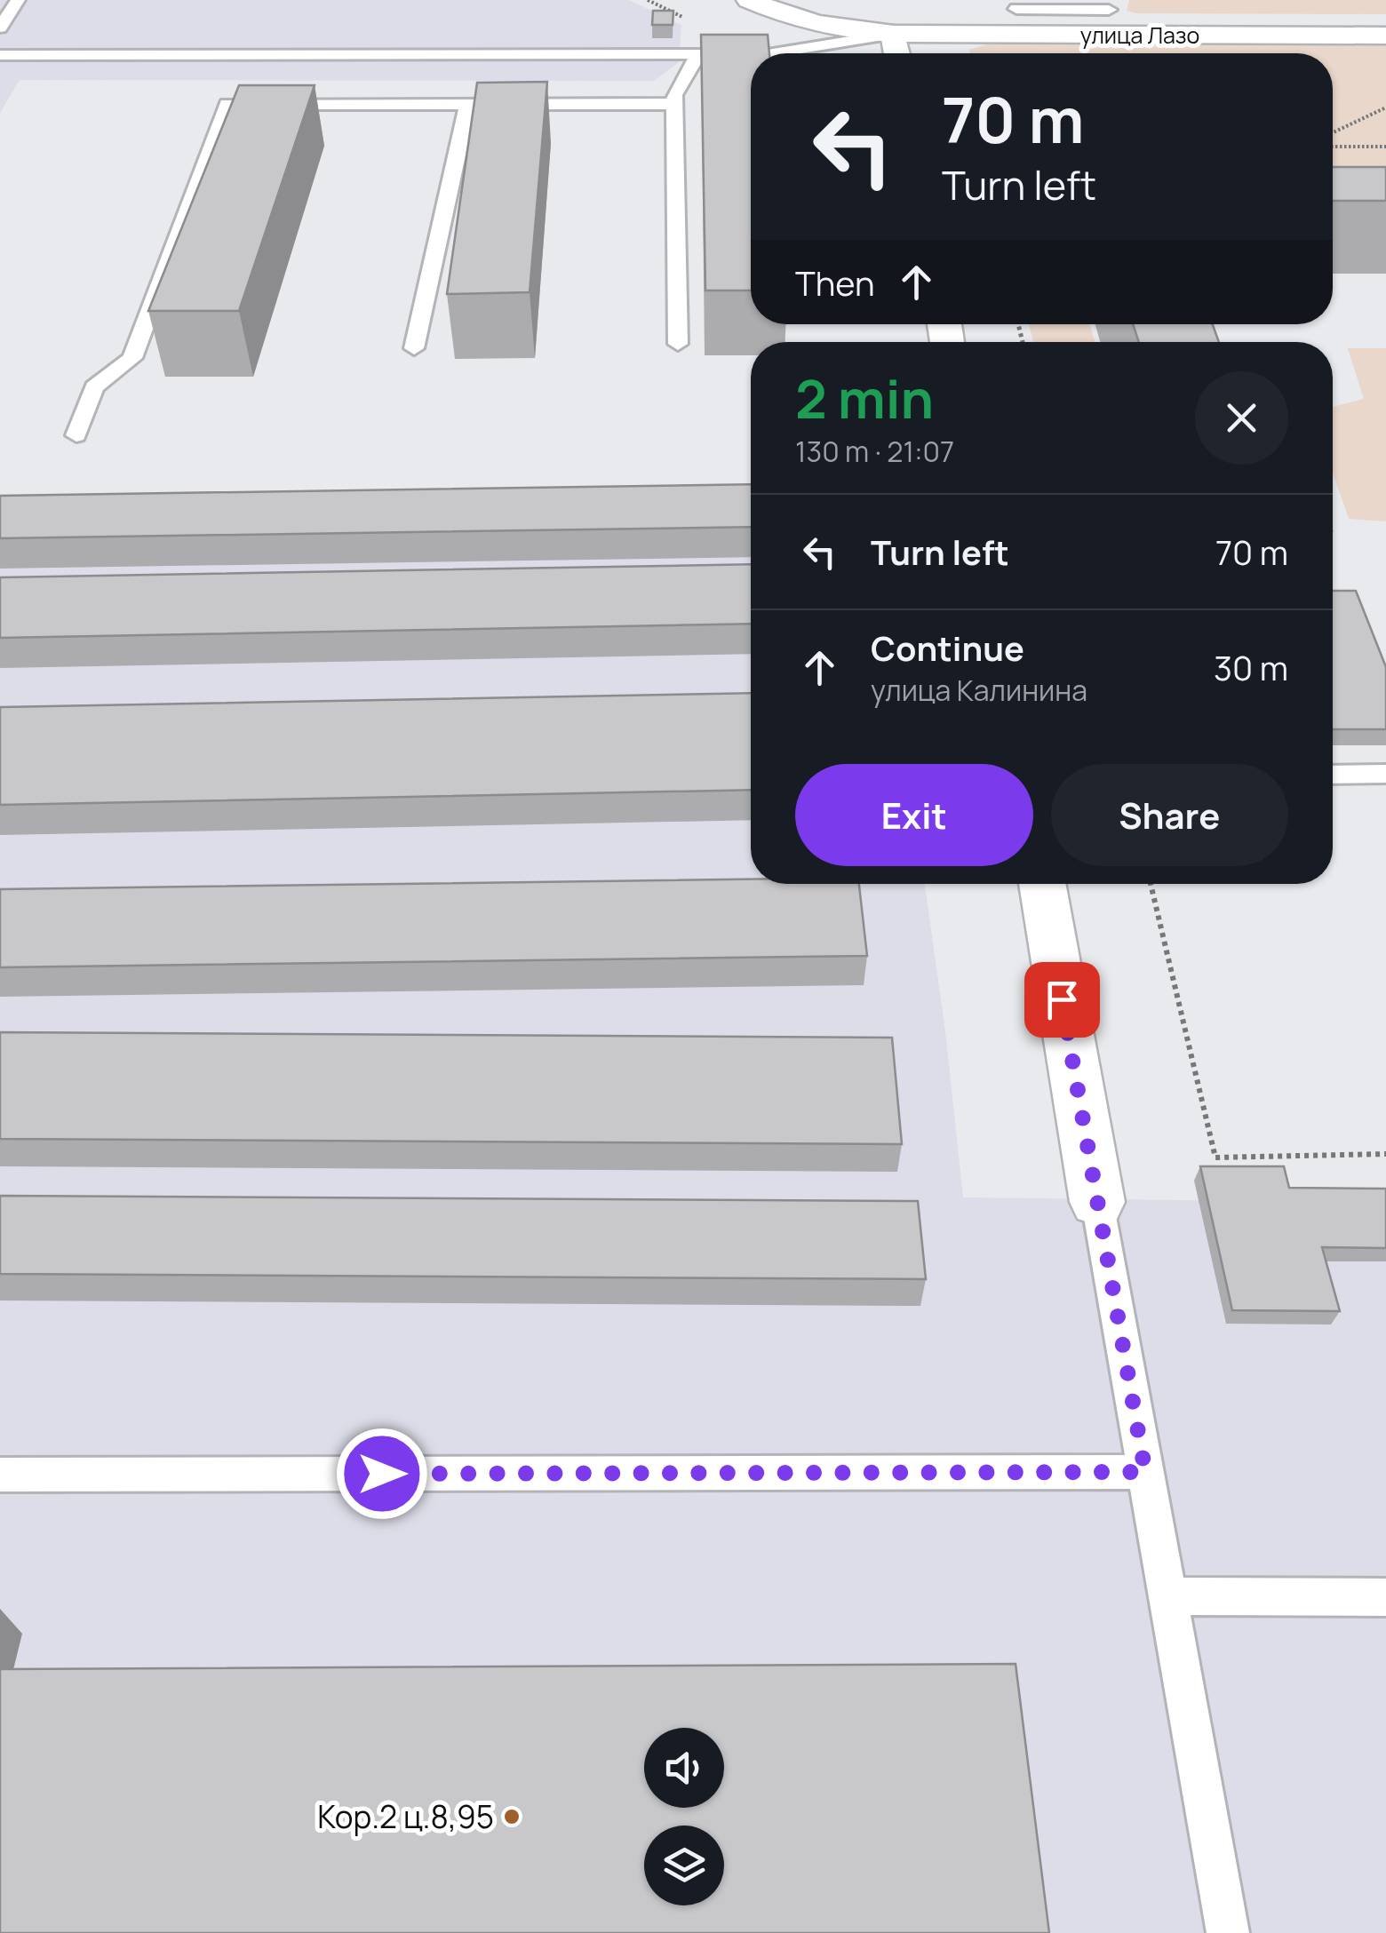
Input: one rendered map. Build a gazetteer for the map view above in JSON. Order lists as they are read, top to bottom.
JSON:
{
  "streets": {
    "street": ["улица Лазо"]
  },
  "places": ["Кор.2 ц.8,95"],
  "page": {
    "turn": ["70 m", "Turn left"],
    "then": "Then",
    "heading": ["2 min", "130 m · 21:07"],
    "list": [
      {
        "name": "Turn left",
        "value": "70 m"
      },
      {
        "name": "Continue",
        "note": "улица Калинина",
        "value": "30 m"
      }
    ],
    "buttons": ["Exit", "Share"]
  }
}
